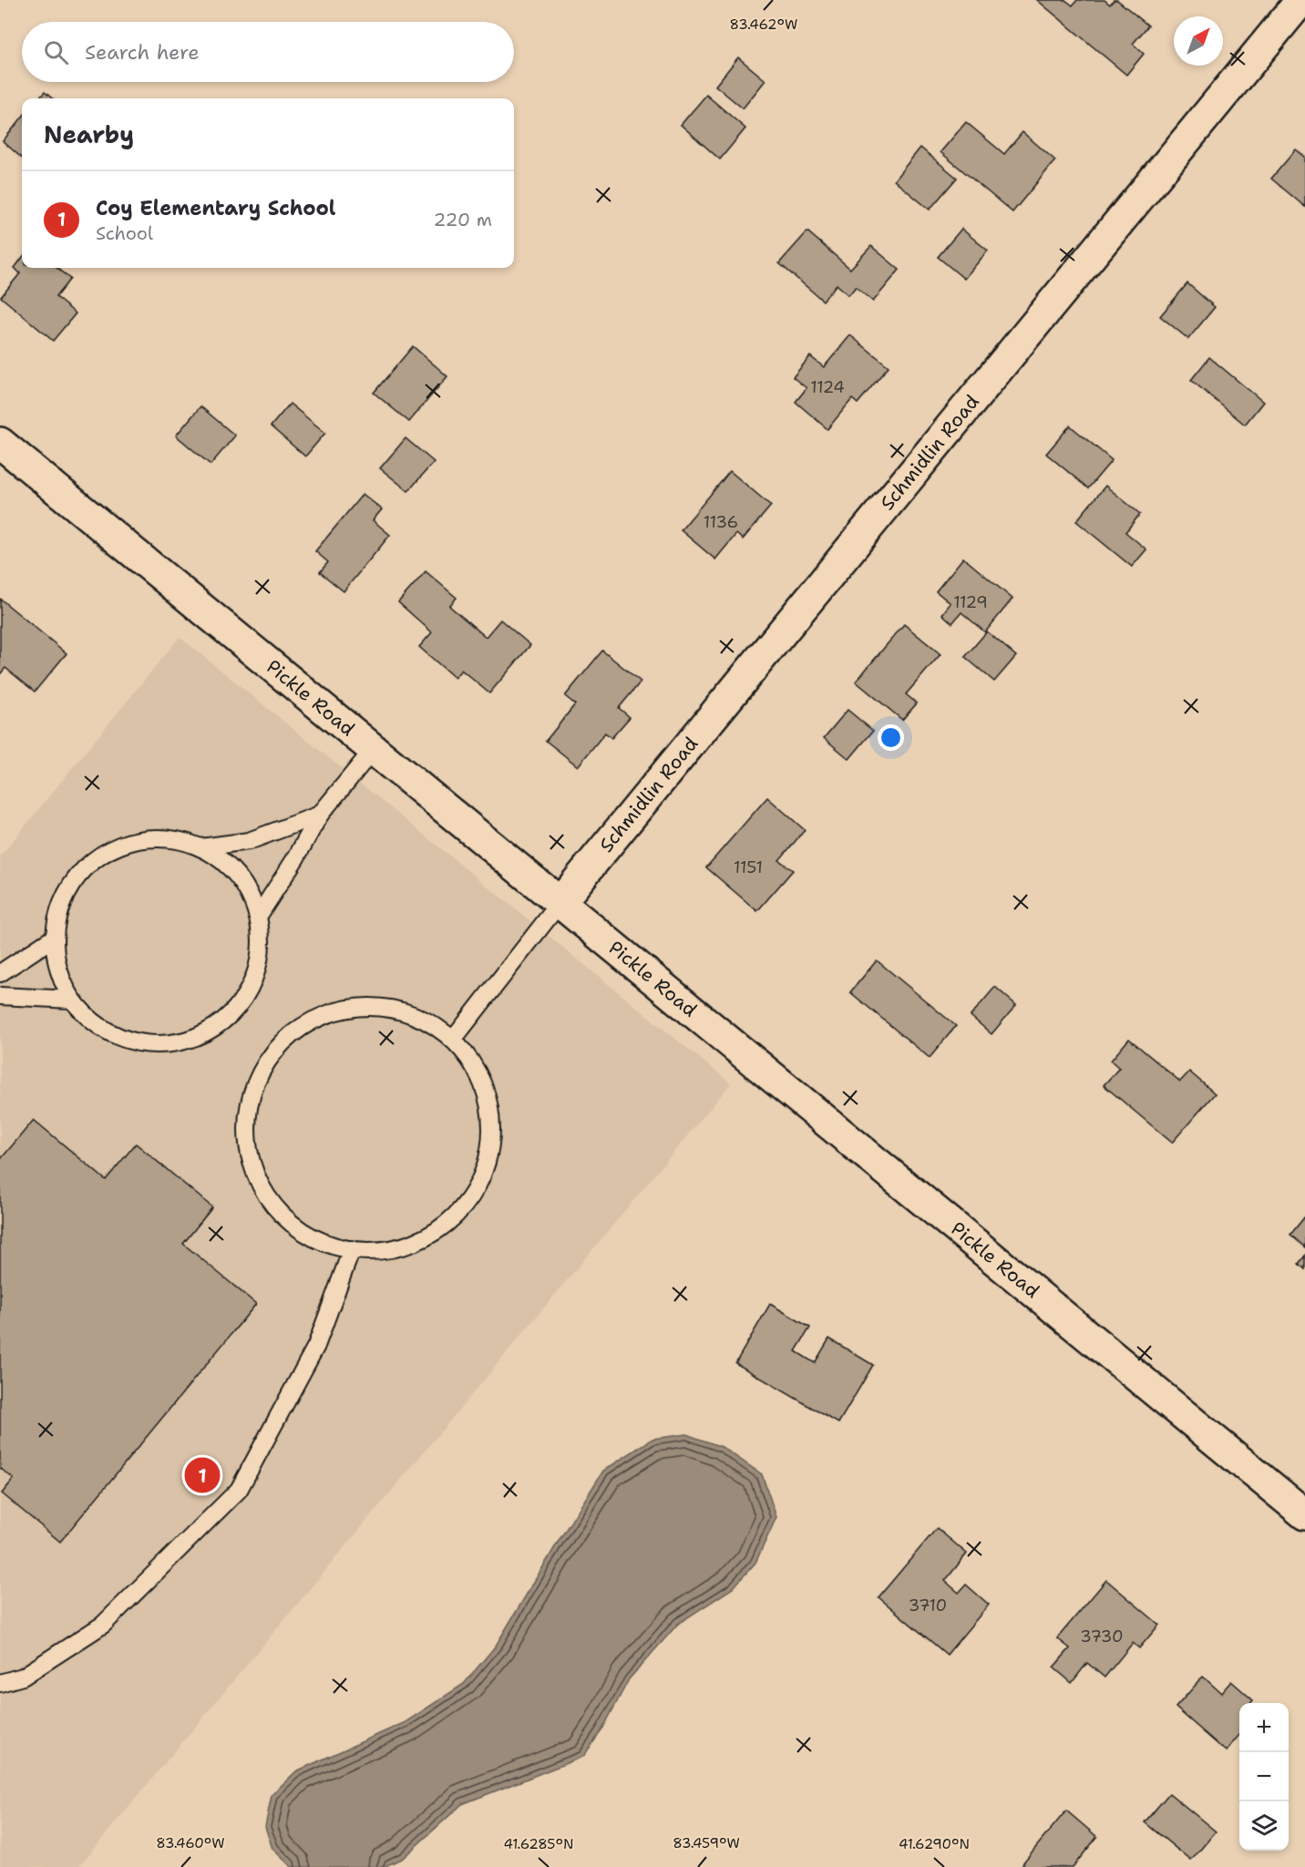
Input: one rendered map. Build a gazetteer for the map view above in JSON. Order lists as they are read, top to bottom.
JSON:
{
  "streets": {
    "street": ["Schmidlin Road", "Pickle Road"]
  },
  "crossings": [
    ["Schmidlin Road", "Pickle Road"]
  ],
  "house_numbers": [
    "1124",
    "1136",
    "1129",
    "1151",
    "3710",
    "3730"
  ],
  "north": "top right",
  "page": {
    "search": "Search here",
    "heading": "Nearby",
    "list": [
      {
        "mark": "1",
        "name": "Coy Elementary School",
        "note": "School",
        "value": "220 m"
      }
    ],
    "pins": "1",
    "map_buttons": ["+", "−"]
  },
  "coordinates": [
    "83.462°W",
    "83.460°W",
    "83.459°W",
    "41.6285°N",
    "41.6290°N"
  ]
}
